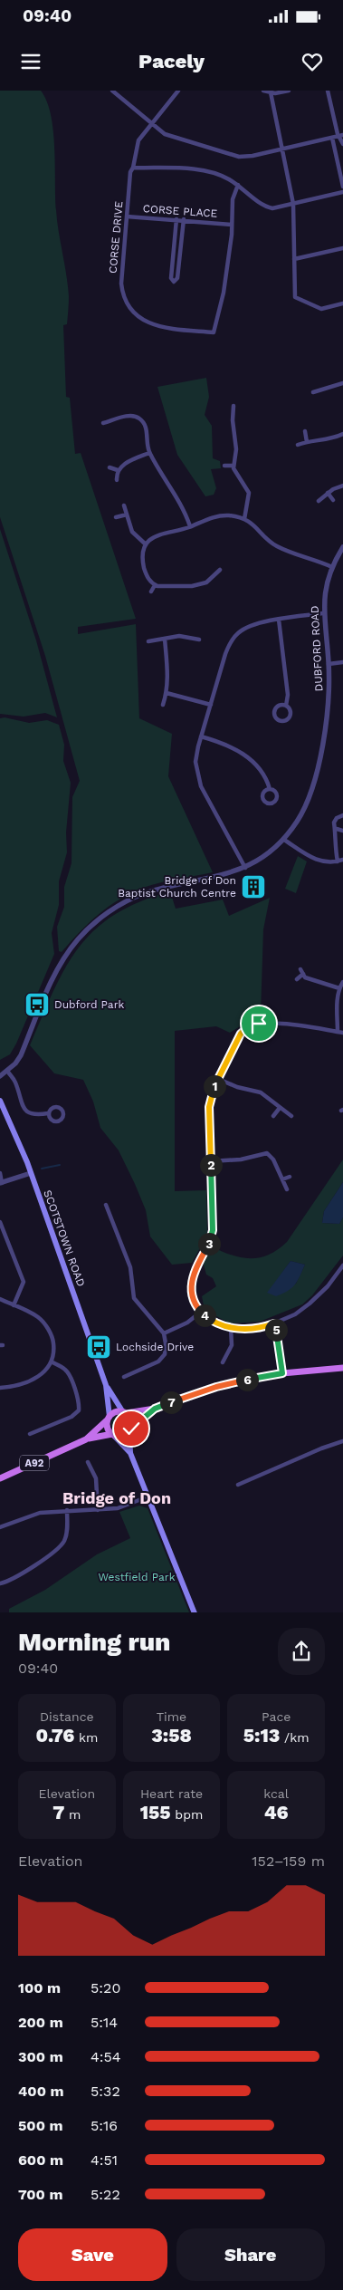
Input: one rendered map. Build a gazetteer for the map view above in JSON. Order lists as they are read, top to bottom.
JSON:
{
  "streets": {
    "main road": ["SCOTSTOWN ROAD", "A92"],
    "street": ["CORSE PLACE", "CORSE DRIVE", "DUBFORD ROAD"]
  },
  "crossings": [
    ["CORSE PLACE", "CORSE DRIVE"]
  ],
  "districts": ["Bridge of Don"],
  "parks": ["Westfield Park"],
  "places": {
    "building": ["Bridge of Don Baptist Church Centre"],
    "bus stop": ["Dubford Park", "Lochside Drive"]
  },
  "page": {
    "status": "09:40",
    "header": "Pacely",
    "pins": [
      "1",
      "2",
      "3",
      "4",
      "5",
      "6",
      "7"
    ],
    "heading": ["Morning run", "09:40"],
    "stats": [
      ["Distance", "0.76 km"],
      ["Time", "3:58"],
      ["Pace", "5:13 /km"],
      ["Elevation", "7 m"],
      ["Heart rate", "155 bpm"],
      ["kcal", "46"]
    ],
    "chart": ["Elevation", "152–159 m"],
    "list": [
      {
        "name": "100 m",
        "note": "5:20"
      },
      {
        "name": "200 m",
        "note": "5:14"
      },
      {
        "name": "300 m",
        "note": "4:54"
      },
      {
        "name": "400 m",
        "note": "5:32"
      },
      {
        "name": "500 m",
        "note": "5:16"
      },
      {
        "name": "600 m",
        "note": "4:51"
      },
      {
        "name": "700 m",
        "note": "5:22"
      }
    ],
    "buttons": ["Save", "Share"]
  }
}
